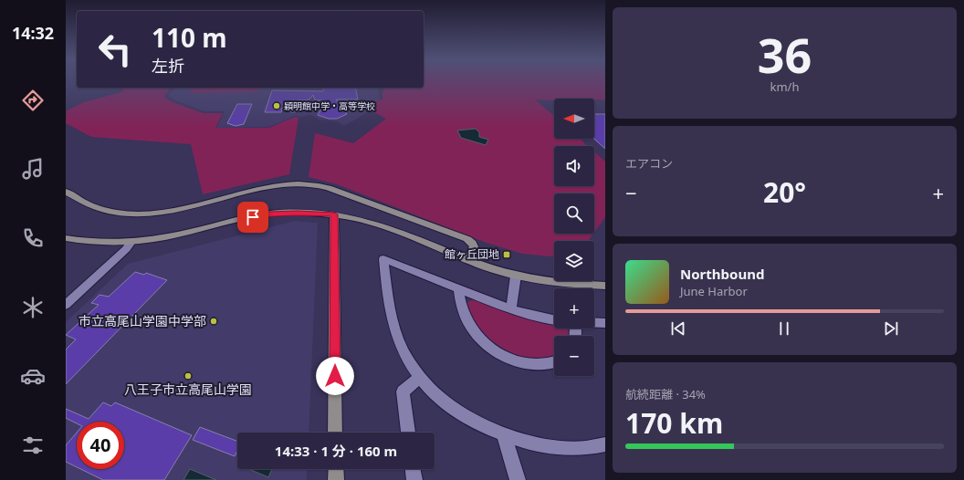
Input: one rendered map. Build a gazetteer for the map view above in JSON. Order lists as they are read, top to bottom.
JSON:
{
  "places": {
    "other": ["穎明館中学・高等学校", "市立高尾山学園中学部", "八王子市立高尾山学園"],
    "transit": ["館ヶ丘団地"]
  },
  "north": "left",
  "page": {
    "tabs": "14:32",
    "tile": [
      ["36", "km/h"],
      "エアコン",
      ["航続距離 · 34%", "170 km"]
    ],
    "turn": ["110 m", "左折"],
    "map_buttons": ["+", "−"],
    "heat": ["−", "20°", "+"],
    "song": ["Northbound", "June Harbor"],
    "limit": "40",
    "trip": "14:33 · 1 分 · 160 m"
  }
}
